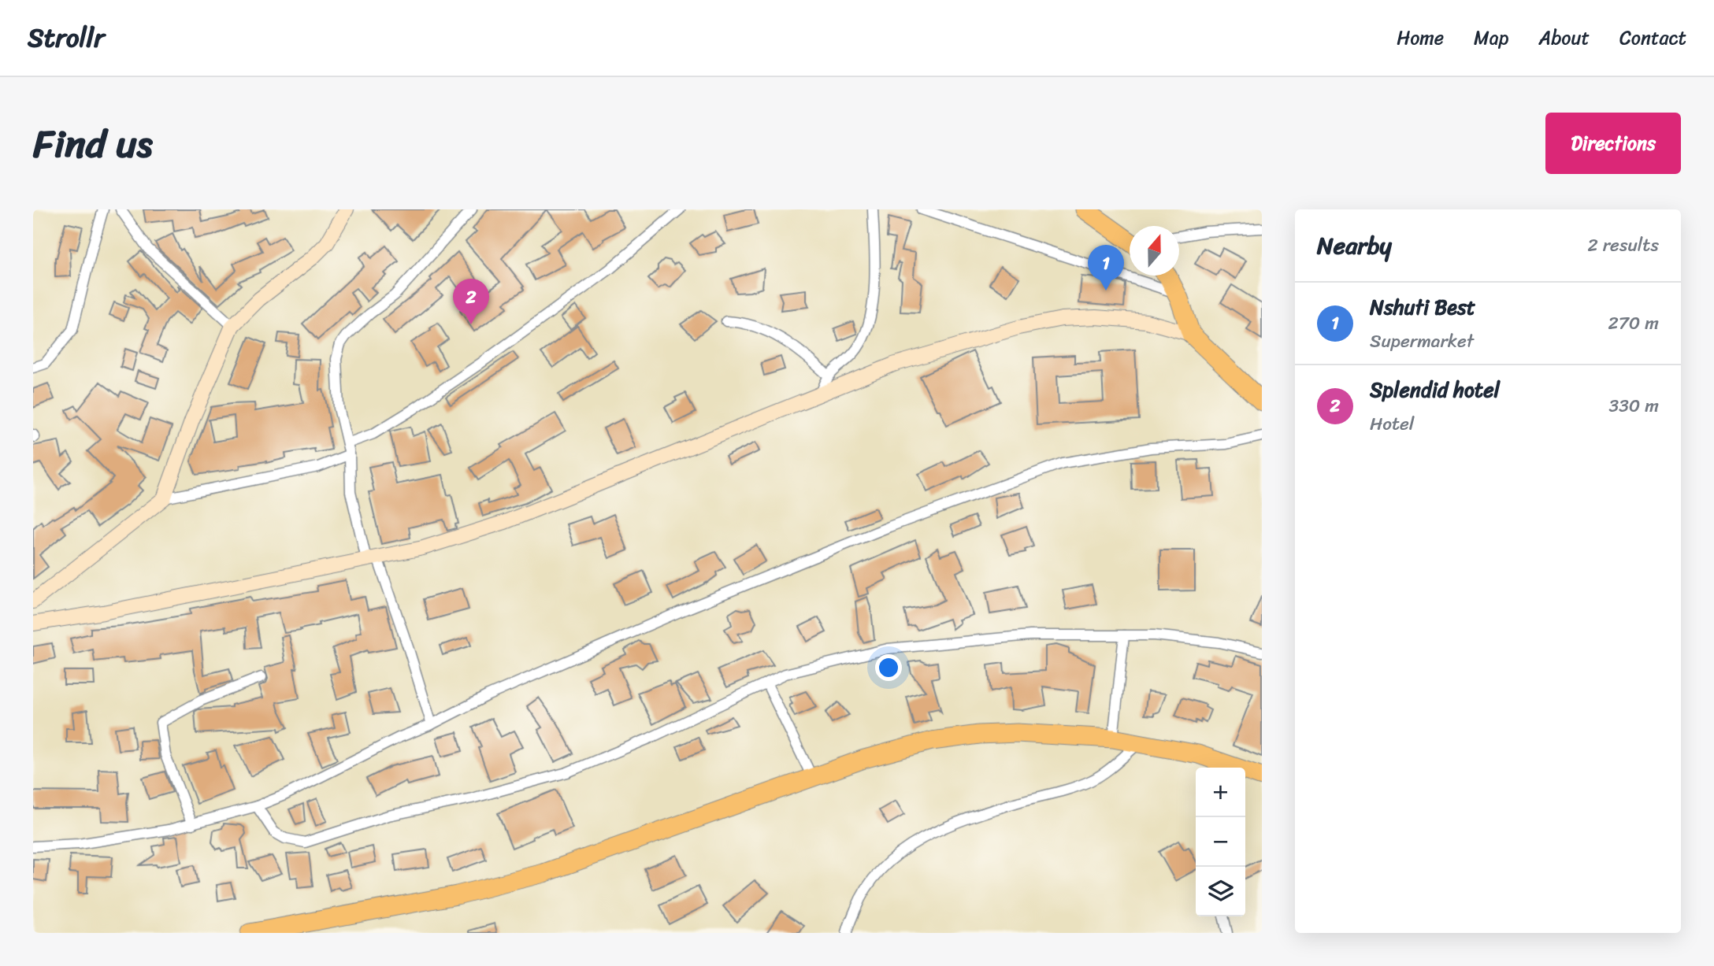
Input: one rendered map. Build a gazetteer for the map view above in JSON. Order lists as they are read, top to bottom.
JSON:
{
  "north": "top",
  "page": {
    "header": "Strollr",
    "nav": [
      "Home",
      "Map",
      "About",
      "Contact"
    ],
    "title": "Find us",
    "buttons": "Directions",
    "heading": ["Nearby", "2 results"],
    "pins": ["1", "2"],
    "list": [
      {
        "mark": "1",
        "name": "Nshuti Best",
        "note": "Supermarket",
        "value": "270 m"
      },
      {
        "mark": "2",
        "name": "Splendid hotel",
        "note": "Hotel",
        "value": "330 m"
      }
    ],
    "map_buttons": ["+", "−"]
  }
}
